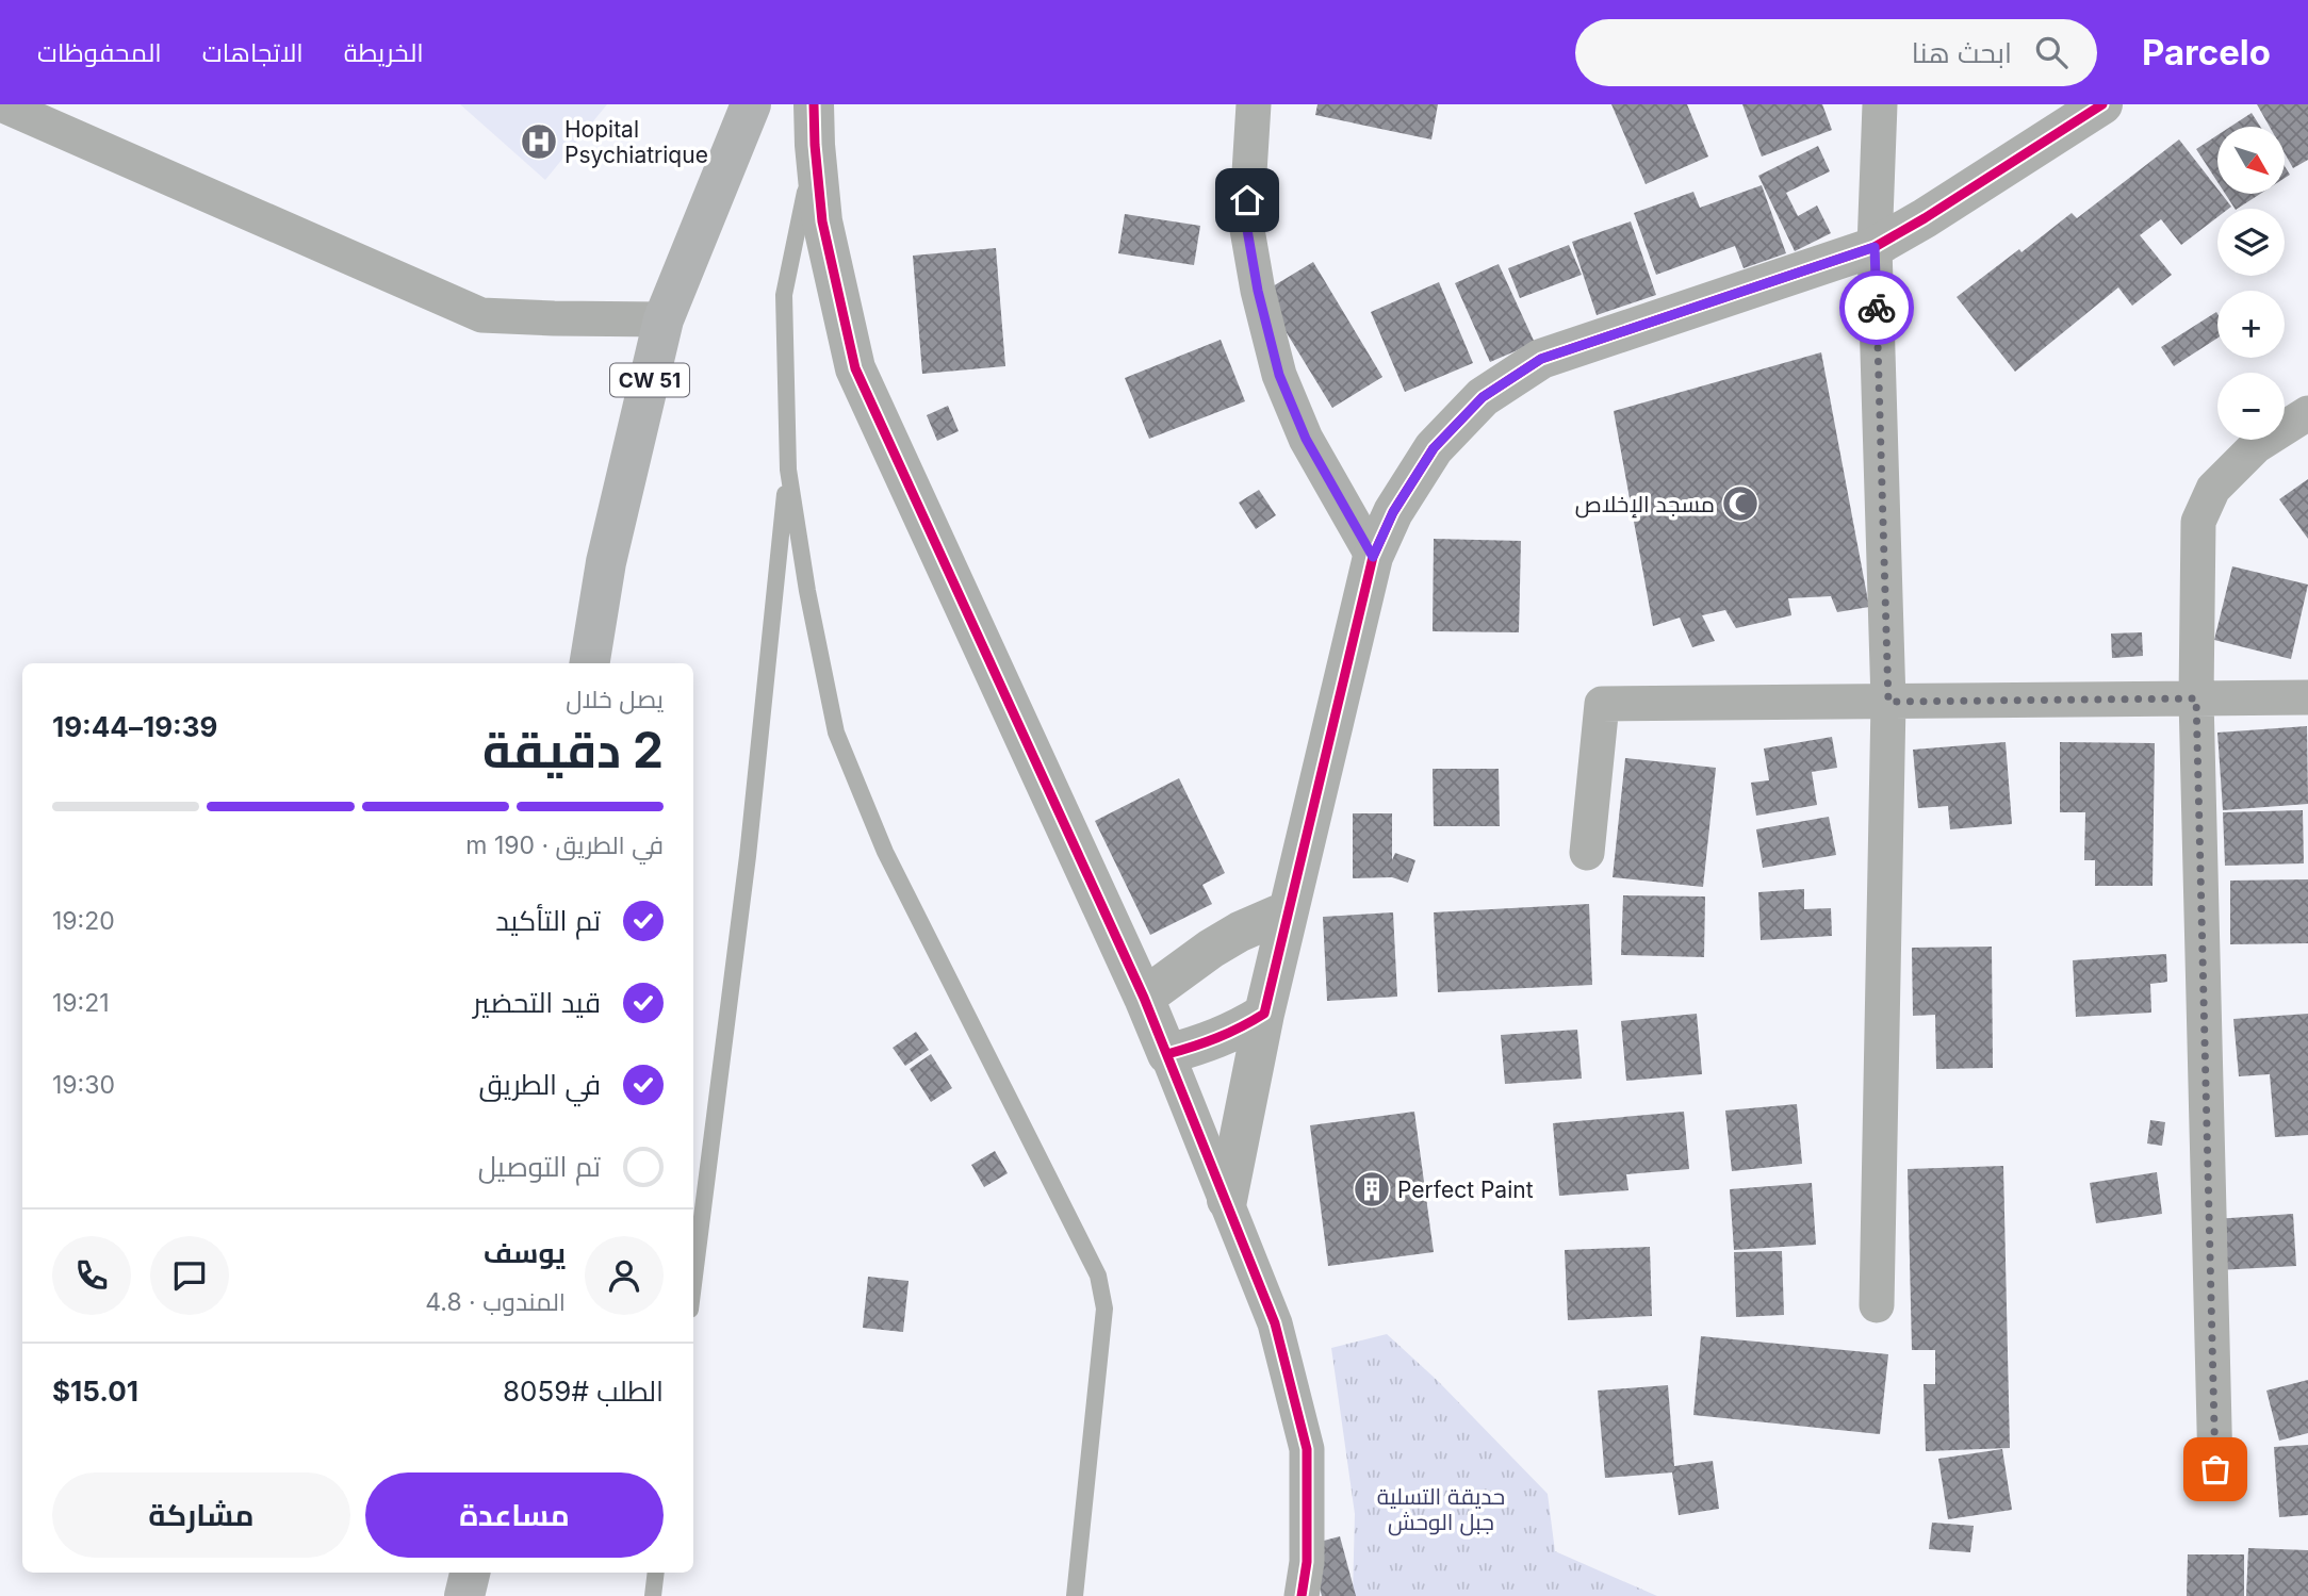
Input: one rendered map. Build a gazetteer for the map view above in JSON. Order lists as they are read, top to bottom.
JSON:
{
  "streets": {
    "main road": ["CW 51"]
  },
  "parks": ["حديقة التسلية جبل الوحش"],
  "places": {
    "hospital": ["Hopital Psychiatrique"],
    "mosque": ["مسجد الإخلاص"],
    "building": ["Perfect Paint"]
  },
  "north": "bottom right",
  "page": {
    "header": "Parcelo",
    "search": "ابحث هنا",
    "nav": ["الخريطة", "الاتجاهات", "المحفوظات"],
    "map_buttons": ["+", "−"],
    "heading": ["2 دقيقة", "يصل خلال", "19:39–19:44"],
    "panel": [
      "يوسف",
      "المندوب · 4.8",
      "الطلب #8059",
      "$15.01"
    ],
    "bar": "في الطريق · 190 m",
    "list": [
      ["تم التأكيد", "19:20"],
      ["قيد التحضير", "19:21"],
      ["في الطريق", "19:30"],
      "تم التوصيل"
    ],
    "buttons": ["مساعدة", "مشاركة"]
  }
}
